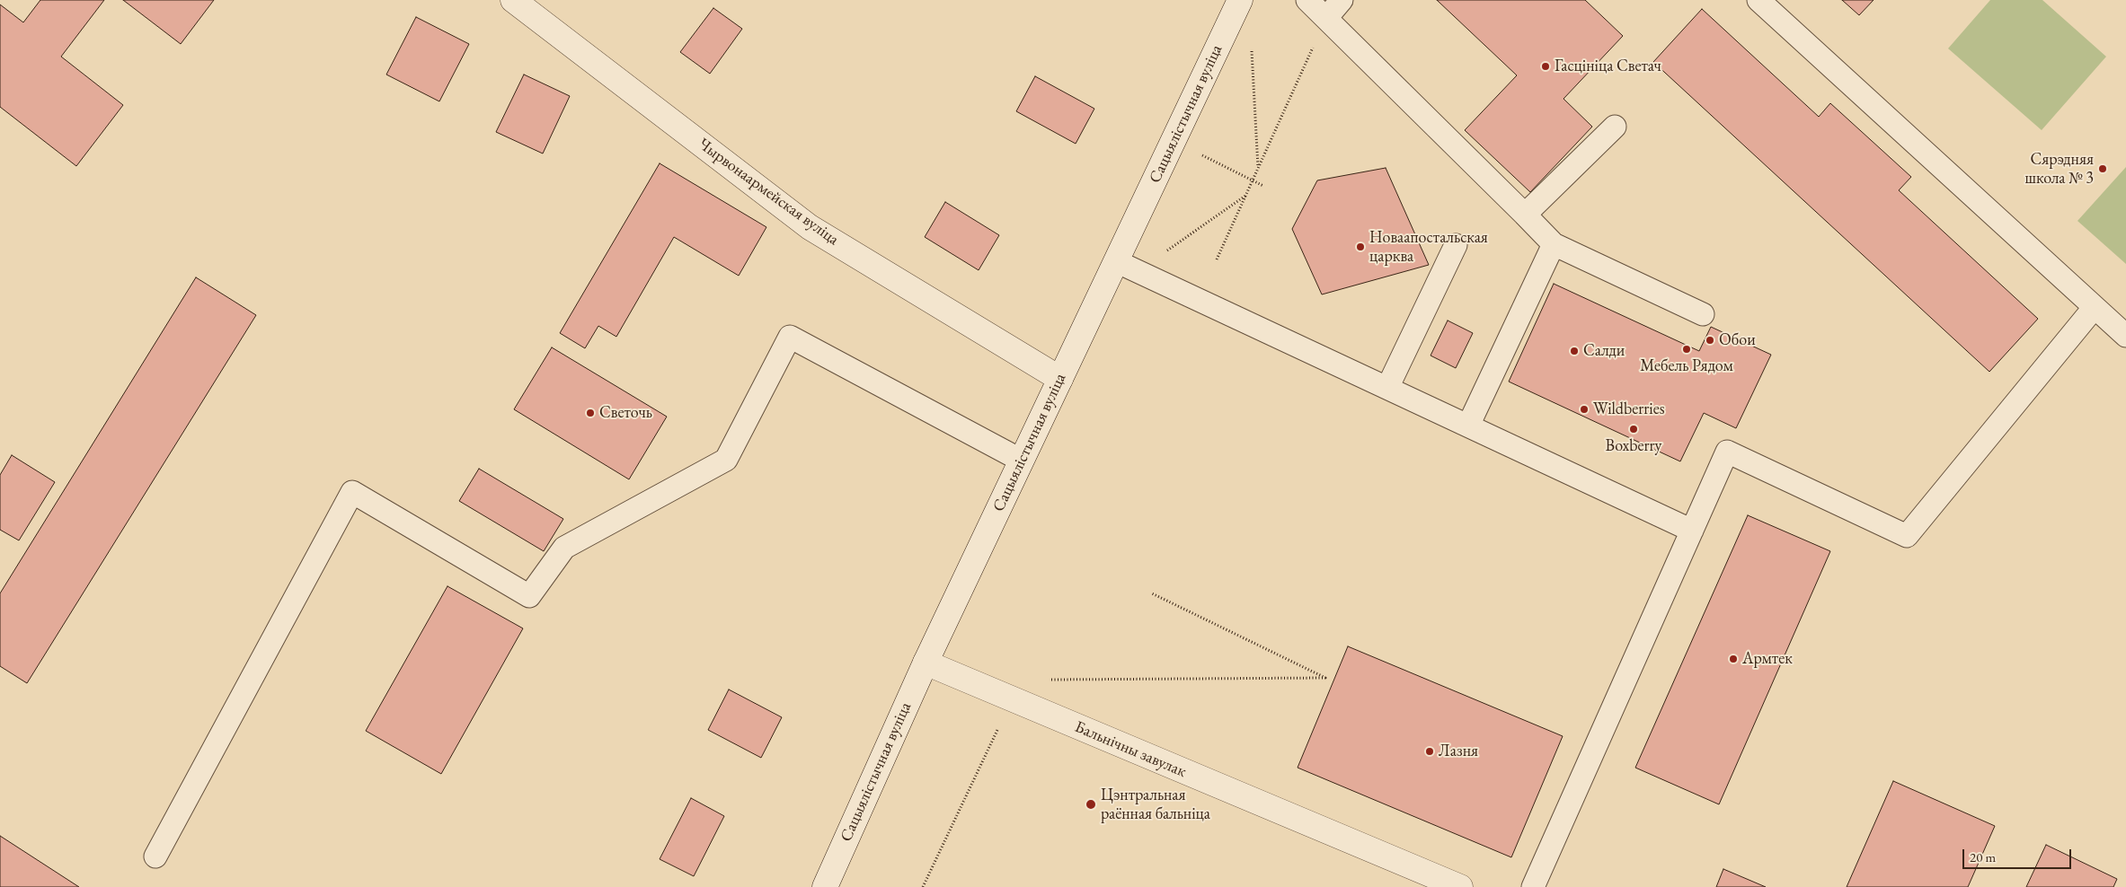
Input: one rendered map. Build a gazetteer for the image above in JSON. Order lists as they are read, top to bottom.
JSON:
{
  "streets": {
    "street": ["Сацыялістычная вуліца", "Чырвонаармейская вуліца", "Бальнічны завулак"]
  },
  "crossings": [
    ["Сацыялістычная вуліца", "Чырвонаармейская вуліца"],
    ["Сацыялістычная вуліца", "Бальнічны завулак"]
  ],
  "places": [
    "Гасцініца Светач",
    "Сярэдняя школа № 3",
    "Новаапостальская царква",
    "Обои",
    "Мебель Рядом",
    "Салди",
    "Wildberries",
    "Светочь",
    "Boxberry",
    "Армтек",
    "Лазня",
    "Цэнтральная раённая бальніца"
  ],
  "scale_bar": "20 m"
}
